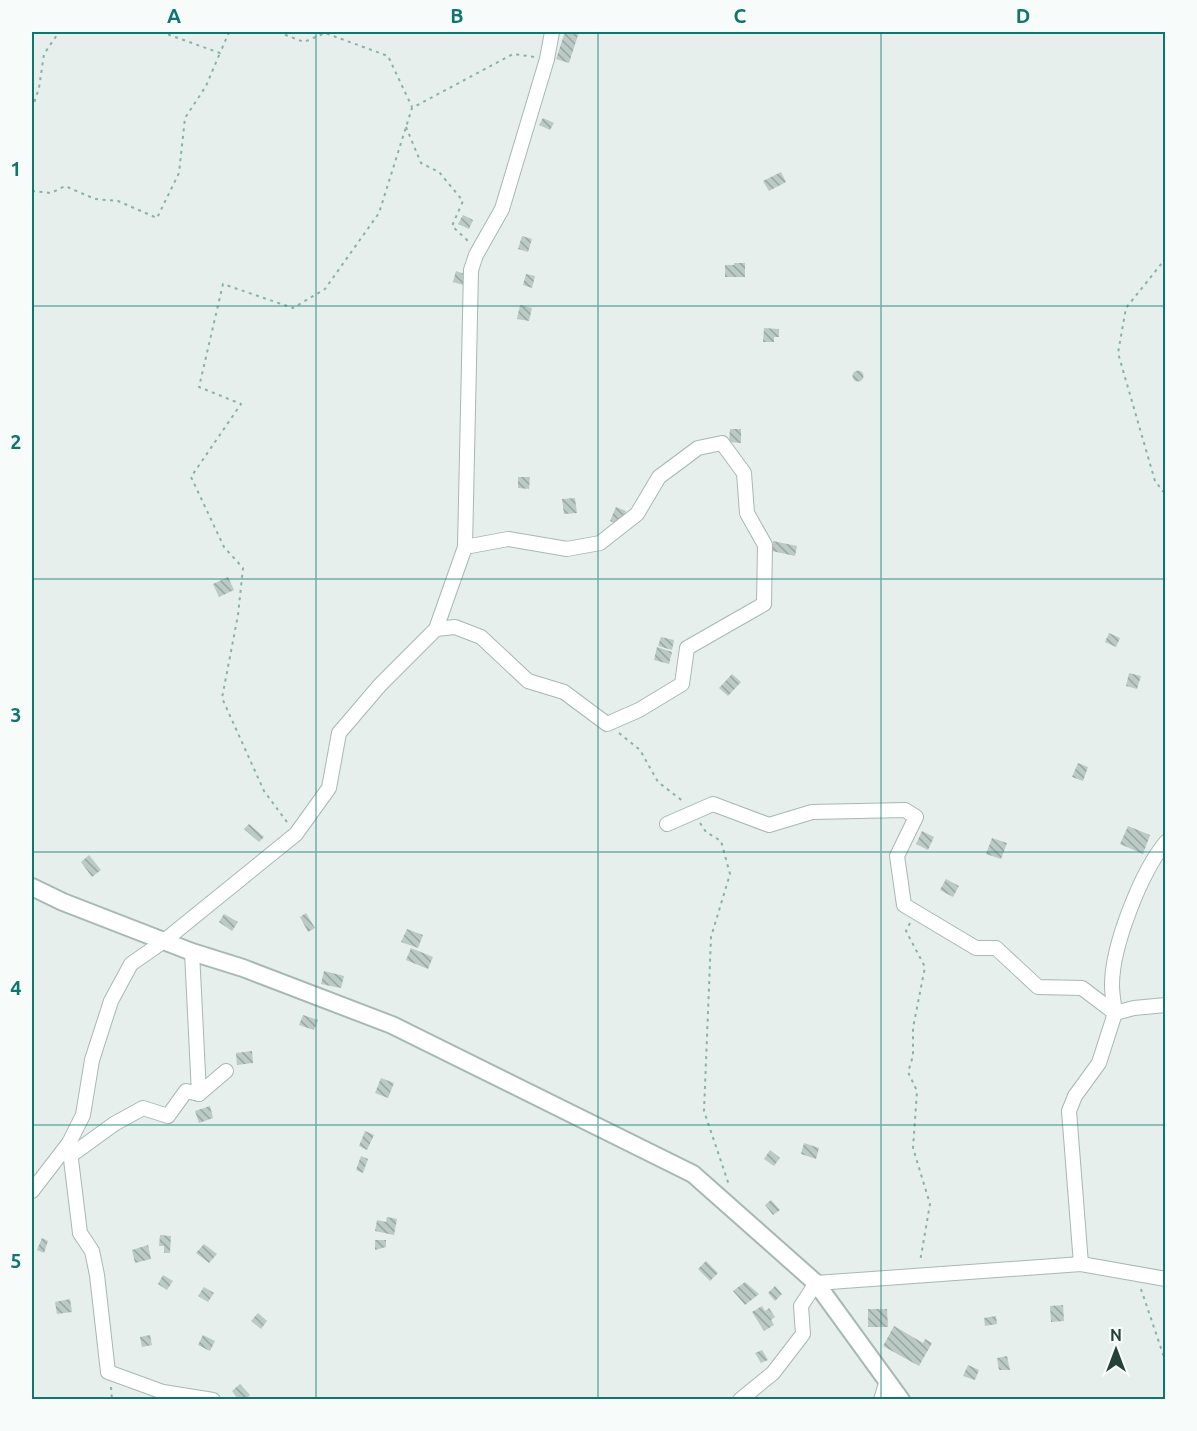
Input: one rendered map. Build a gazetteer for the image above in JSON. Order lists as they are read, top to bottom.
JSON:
{
  "north": "top",
  "grid": {
    "columns": [
      "A",
      "B",
      "C",
      "D"
    ],
    "rows": [
      "1",
      "2",
      "3",
      "4",
      "5"
    ]
  }
}
